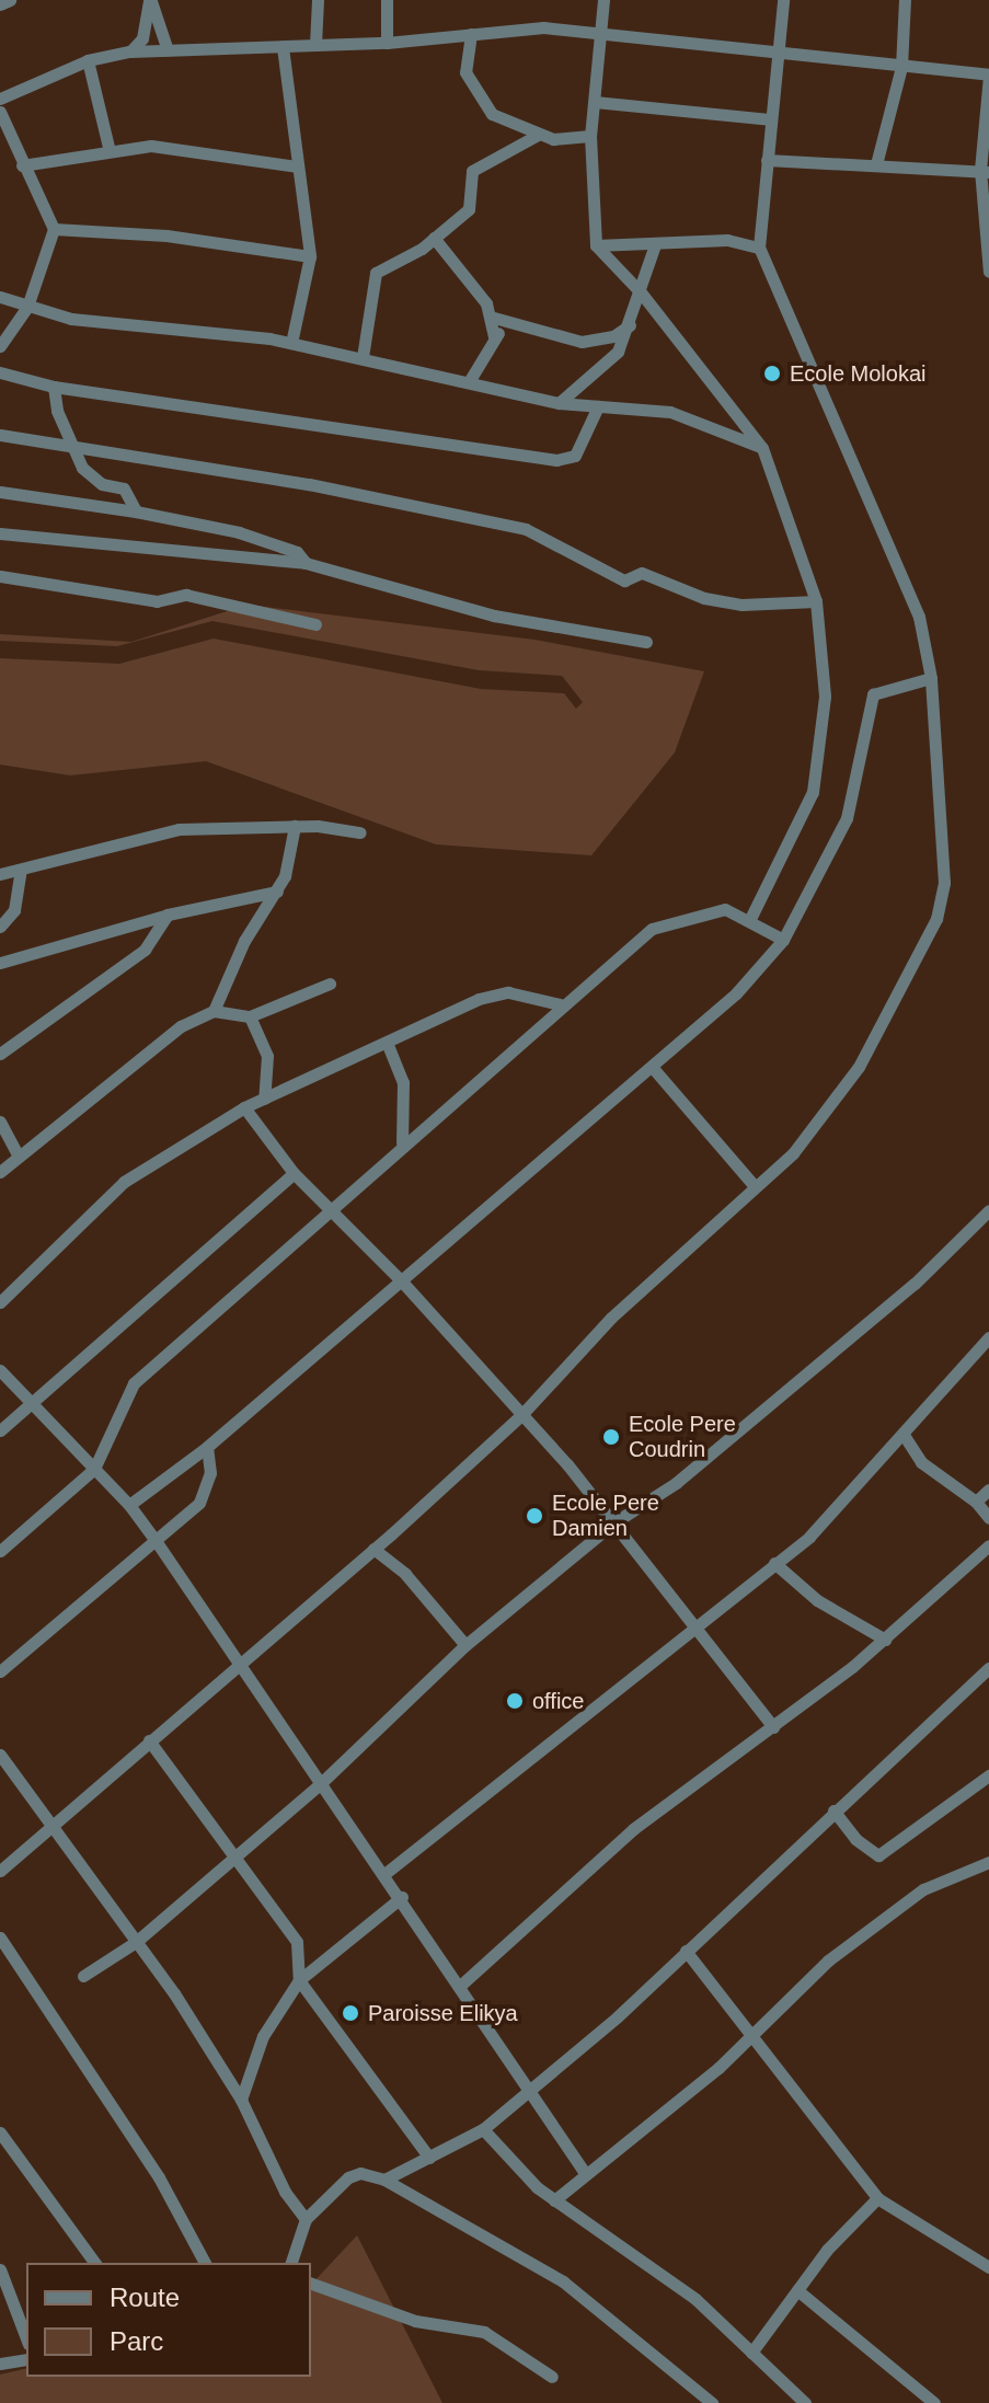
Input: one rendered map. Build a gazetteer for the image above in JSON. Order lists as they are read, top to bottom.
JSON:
{
  "places": [
    "Ecole Molokai",
    "Ecole Pere Coudrin",
    "Ecole Pere Damien",
    "office",
    "Paroisse Elikya"
  ],
  "legend": ["Route", "Parc"]
}
